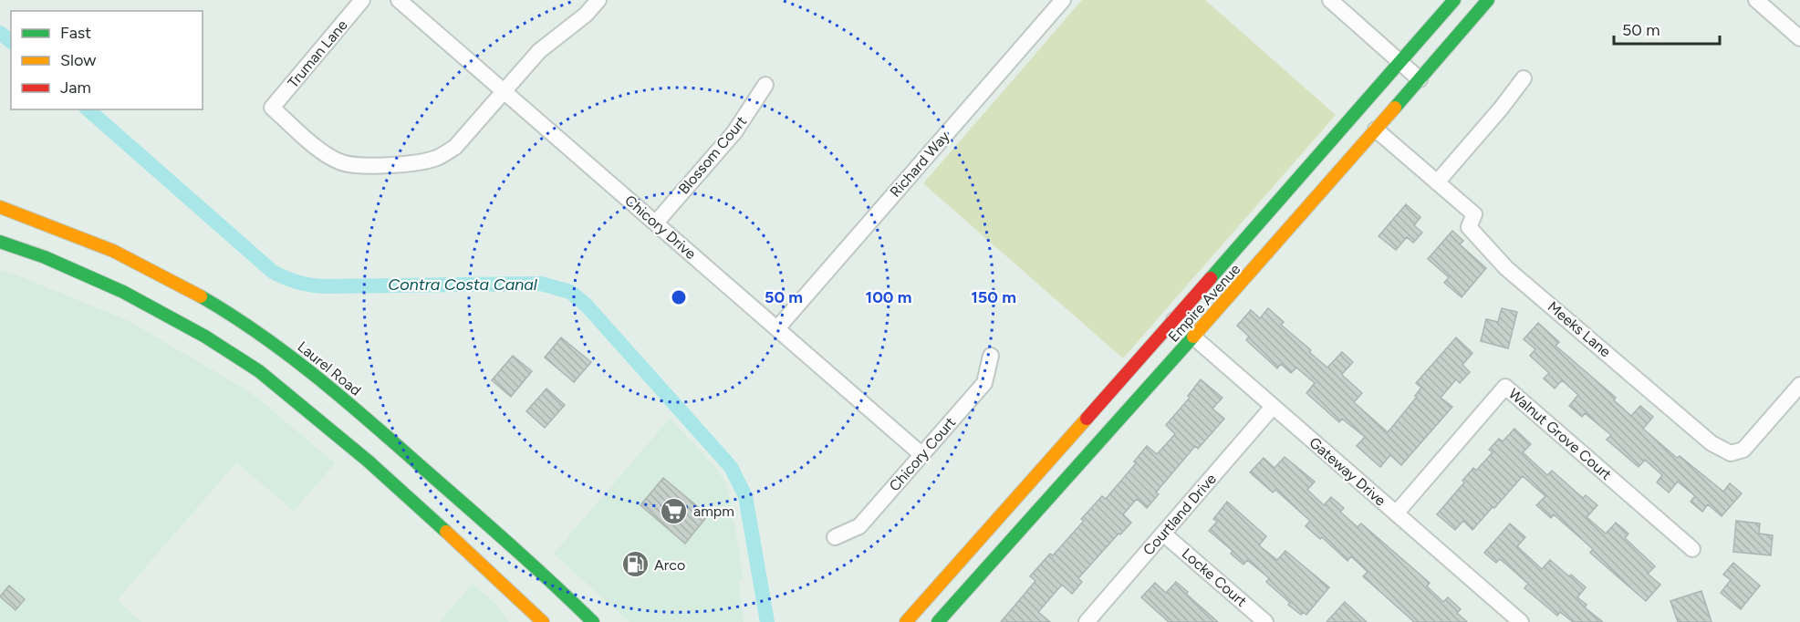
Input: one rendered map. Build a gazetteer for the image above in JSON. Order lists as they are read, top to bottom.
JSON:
{
  "streets": {
    "main road": ["Empire Avenue", "Laurel Road"],
    "street": [
      "Truman Lane",
      "Blossom Court",
      "Richard Way",
      "Chicory Drive",
      "Meeks Lane",
      "Walnut Grove Court",
      "Chicory Court",
      "Gateway Drive",
      "Courtland Drive",
      "Locke Court"
    ]
  },
  "crossings": [
    ["Truman Lane", "Chicory Drive"],
    ["Blossom Court", "Chicory Drive"],
    ["Richard Way", "Chicory Drive"],
    ["Chicory Drive", "Chicory Court"],
    ["Empire Avenue", "Meeks Lane"],
    ["Empire Avenue", "Gateway Drive"],
    ["Walnut Grove Court", "Gateway Drive"],
    ["Gateway Drive", "Courtland Drive"],
    ["Courtland Drive", "Locke Court"]
  ],
  "water": ["Contra Costa Canal"],
  "places": {
    "supermarket": ["ampm"],
    "fuel station": ["Arco"]
  },
  "legend": ["Fast", "Slow", "Jam"],
  "scale_bar": "50 m",
  "rings": ["50 m", "100 m", "150 m"]
}
